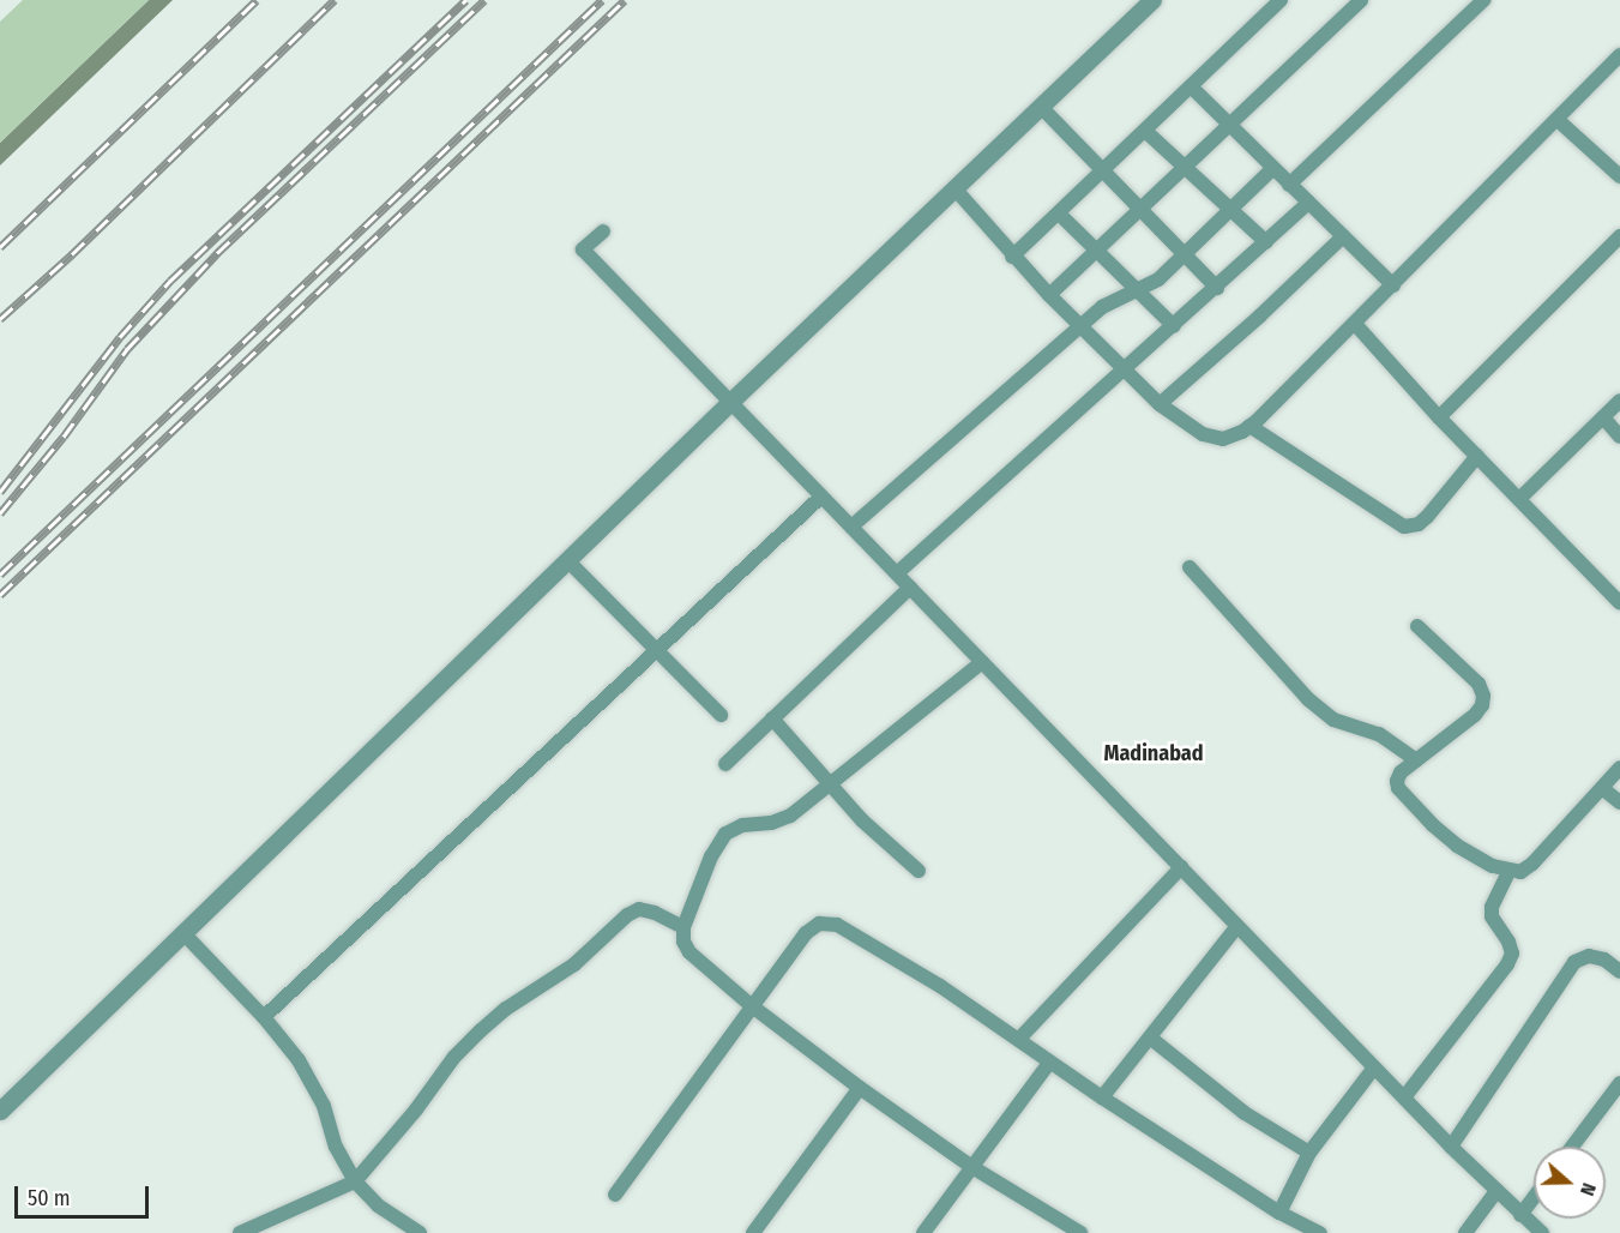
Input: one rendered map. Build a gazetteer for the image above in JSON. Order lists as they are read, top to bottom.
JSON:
{
  "districts": ["Madinabad"],
  "scale_bar": "50 m",
  "north": "right"
}
